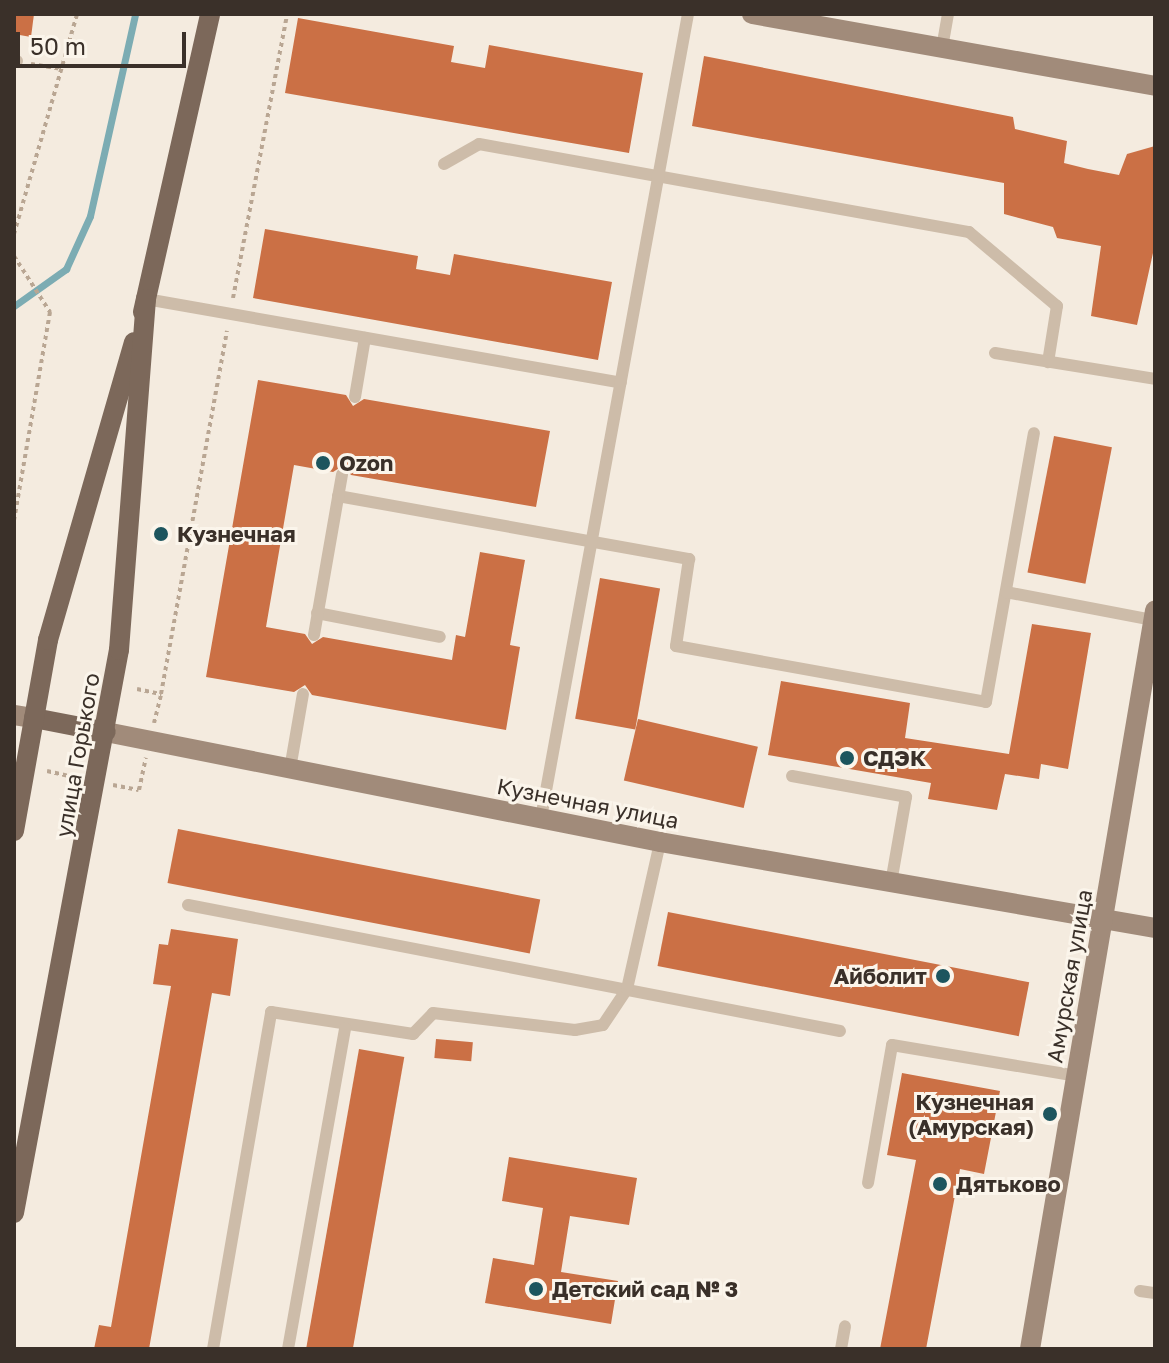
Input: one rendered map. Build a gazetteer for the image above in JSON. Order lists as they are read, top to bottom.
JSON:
{
  "streets": {
    "main road": ["улица Горького", "Кузнечная улица"],
    "street": ["Амурская улица"]
  },
  "crossings": [
    ["улица Горького", "Кузнечная улица"],
    ["Кузнечная улица", "Амурская улица"]
  ],
  "places": [
    "Ozon",
    "Кузнечная",
    "СДЭК",
    "Айболит",
    "Кузнечная (Амурская)",
    "Дятьково",
    "Детский сад № 3"
  ],
  "scale_bar": "50 m"
}
